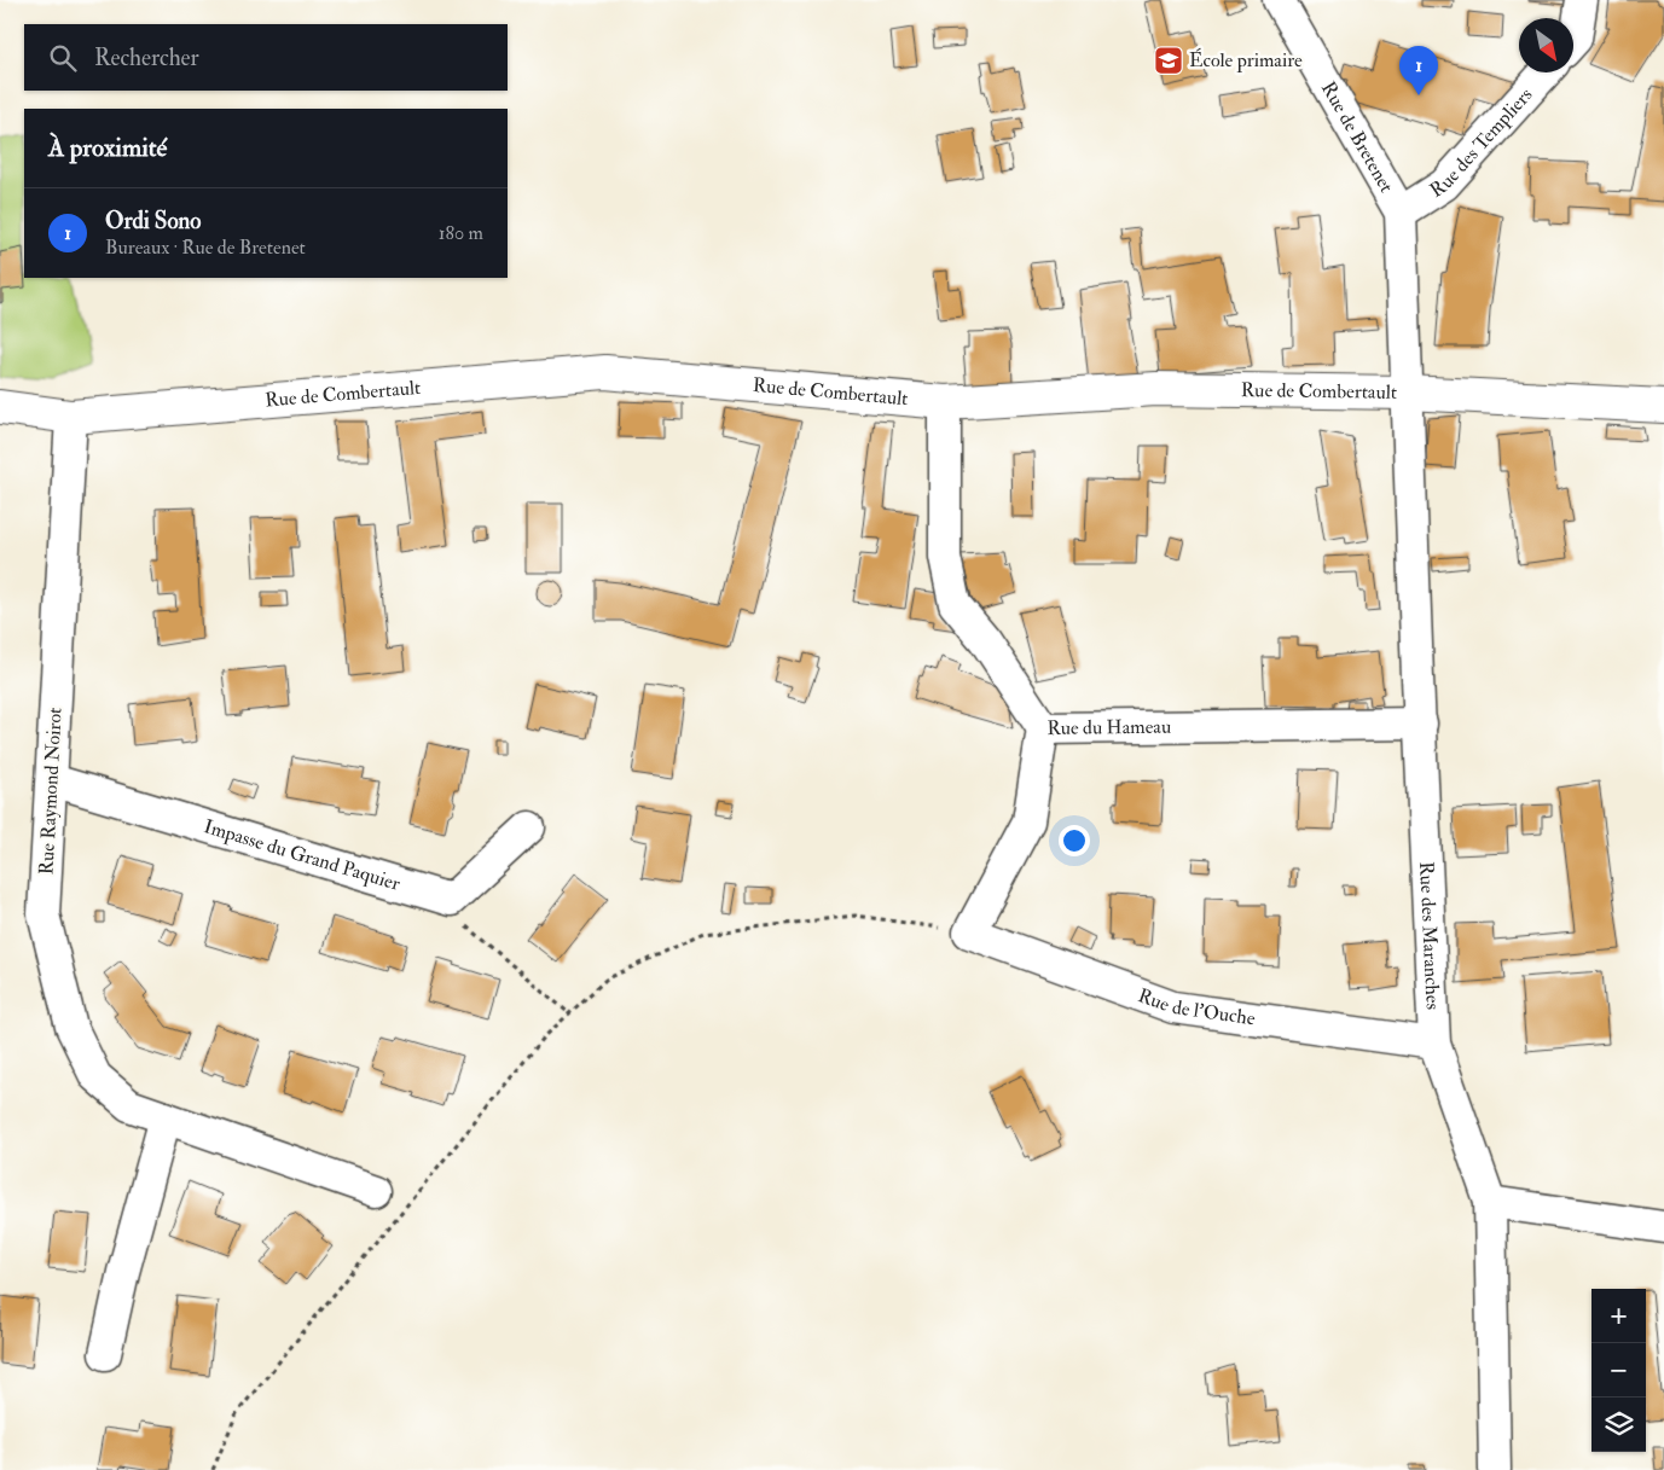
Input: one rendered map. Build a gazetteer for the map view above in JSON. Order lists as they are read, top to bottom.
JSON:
{
  "streets": {
    "street": [
      "Rue de Bretenet",
      "Rue des Templiers",
      "Rue de Combertault",
      "Rue du Hameau",
      "Rue Raymond Noirot",
      "Impasse du Grand Paquier",
      "Rue des Maranches",
      "Rue de l'Ouche"
    ]
  },
  "crossings": [
    ["Rue de Bretenet", "Rue des Templiers"],
    ["Rue de Bretenet", "Rue des Maranches"],
    ["Rue des Templiers", "Rue des Maranches"],
    ["Rue de Combertault", "Rue du Hameau"],
    ["Rue de Combertault", "Rue Raymond Noirot"],
    ["Rue de Combertault", "Rue des Maranches"],
    ["Rue du Hameau", "Rue des Maranches"],
    ["Rue Raymond Noirot", "Impasse du Grand Paquier"],
    ["Rue des Maranches", "Rue de l'Ouche"]
  ],
  "places": {
    "school or university": ["École primaire"]
  },
  "north": "bottom right",
  "page": {
    "search": "Rechercher",
    "pins": "1",
    "heading": "À proximité",
    "list": [
      {
        "mark": "1",
        "name": "Ordi Sono",
        "note": "Bureaux · Rue de Bretenet",
        "value": "180 m"
      }
    ],
    "map_buttons": ["+", "−"]
  }
}
